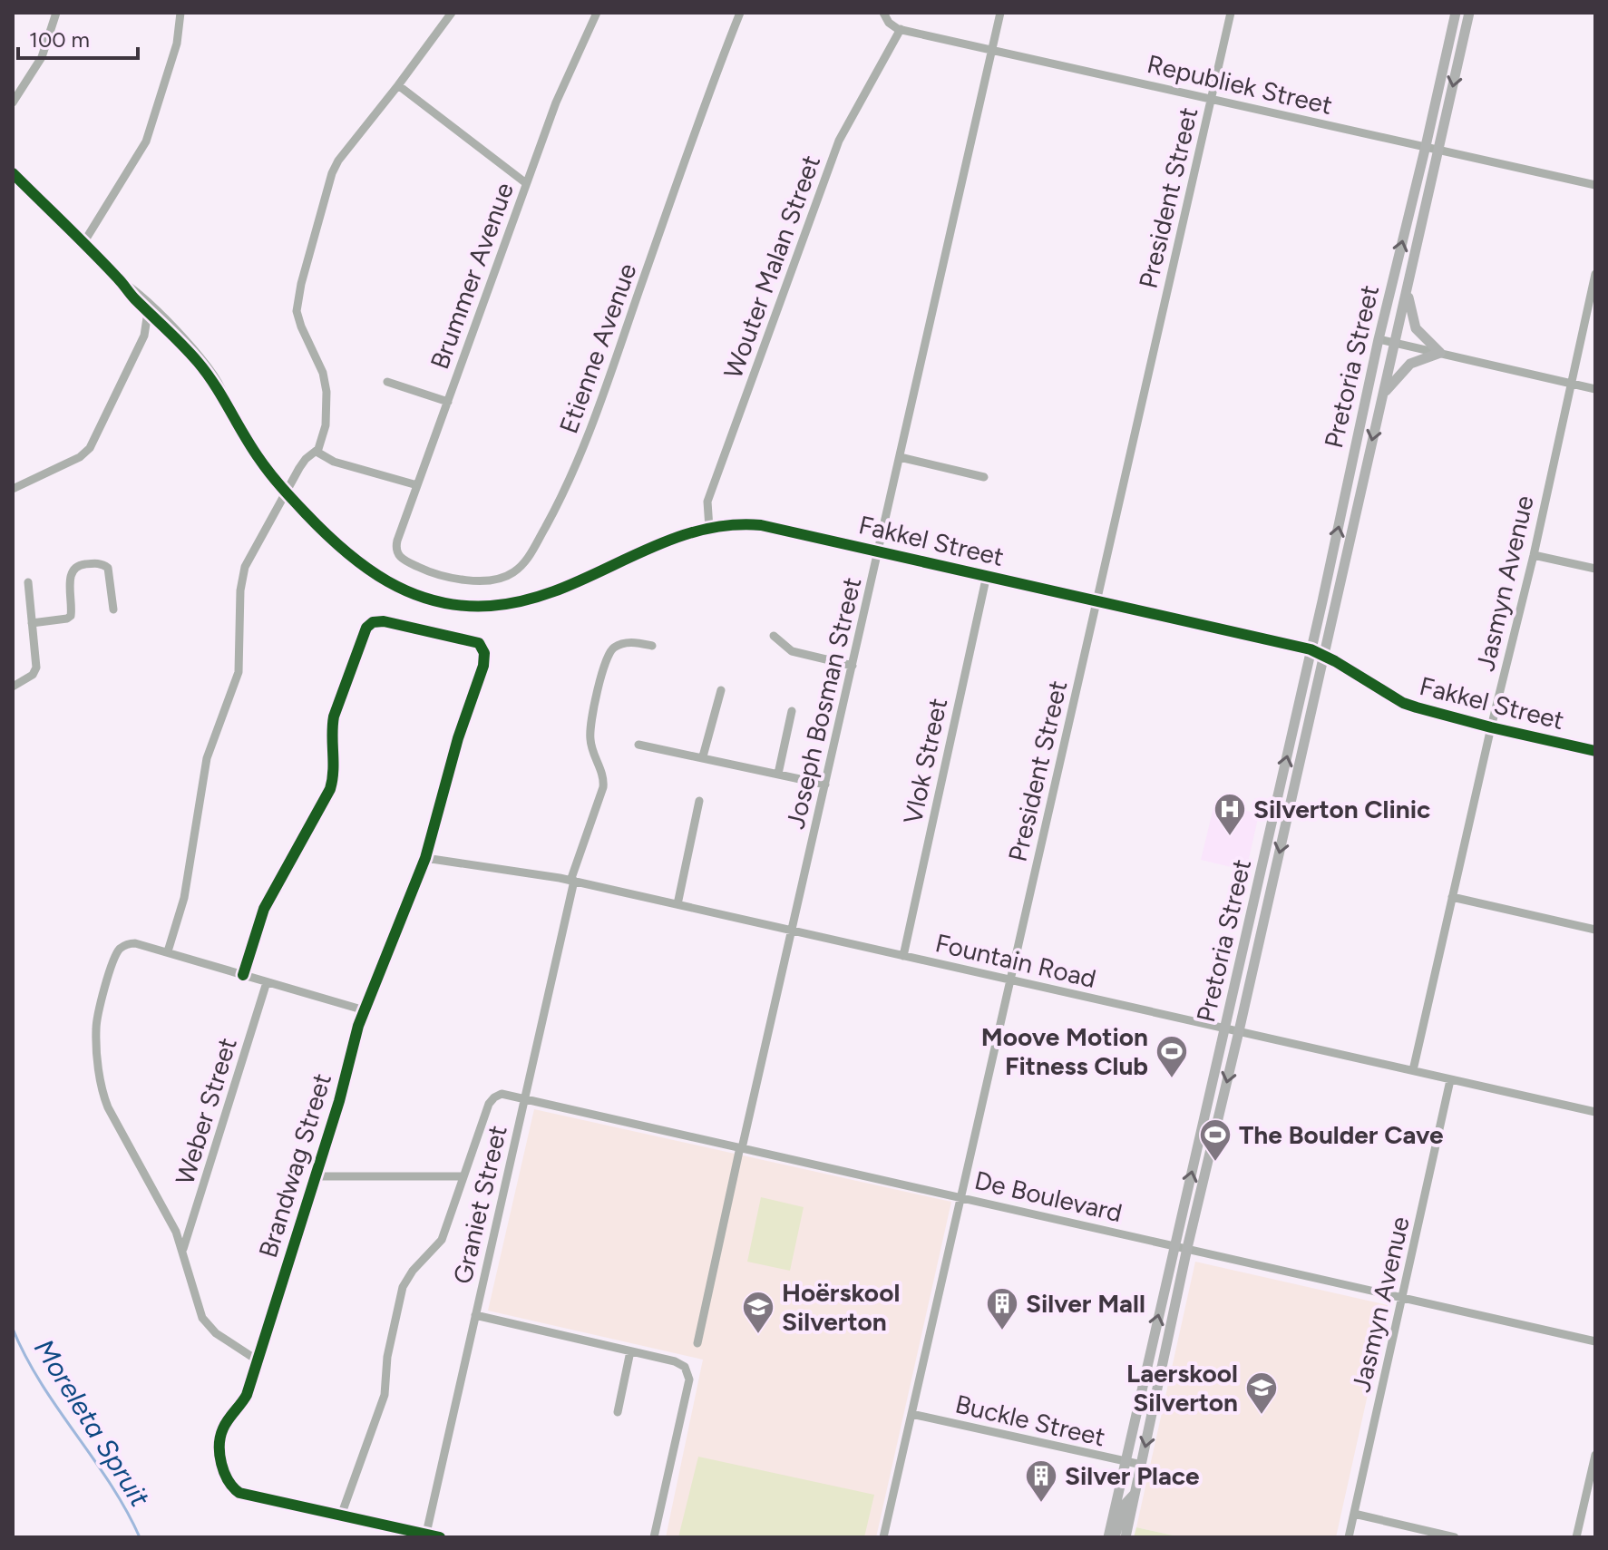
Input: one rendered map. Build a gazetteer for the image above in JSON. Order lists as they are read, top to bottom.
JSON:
{
  "streets": {
    "main road": ["Pretoria Street"],
    "street": [
      "Republiek Street",
      "President Street",
      "Wouter Malan Street",
      "Brummer Avenue",
      "Etienne Avenue",
      "Fakkel Street",
      "Jasmyn Avenue",
      "Joseph Bosman Street",
      "Vlok Street",
      "Fountain Road",
      "Weber Street",
      "Brandwag Street",
      "De Boulevard",
      "Graniet Street",
      "Buckle Street"
    ]
  },
  "crossings": [
    ["Republiek Street", "President Street"],
    ["Republiek Street", "Wouter Malan Street"],
    ["Republiek Street", "Pretoria Street"],
    ["Republiek Street", "Joseph Bosman Street"],
    ["President Street", "Fakkel Street"],
    ["President Street", "Fountain Road"],
    ["President Street", "De Boulevard"],
    ["President Street", "Buckle Street"],
    ["Wouter Malan Street", "Fakkel Street"],
    ["Brummer Avenue", "Etienne Avenue"],
    ["Pretoria Street", "Fakkel Street"],
    ["Pretoria Street", "Fountain Road"],
    ["Pretoria Street", "De Boulevard"],
    ["Pretoria Street", "Buckle Street"],
    ["Fakkel Street", "Jasmyn Avenue"],
    ["Fakkel Street", "Joseph Bosman Street"],
    ["Fakkel Street", "Vlok Street"],
    ["Jasmyn Avenue", "Fountain Road"],
    ["Jasmyn Avenue", "De Boulevard"],
    ["Joseph Bosman Street", "Fountain Road"],
    ["Joseph Bosman Street", "De Boulevard"],
    ["Vlok Street", "Fountain Road"],
    ["Fountain Road", "Brandwag Street"],
    ["Fountain Road", "Graniet Street"],
    ["Brandwag Street", "Graniet Street"],
    ["De Boulevard", "Graniet Street"]
  ],
  "water": ["Moreleta Spruit"],
  "places": {
    "hospital": ["Silverton Clinic"],
    "sports": ["Moove Motion Fitness Club", "The Boulder Cave"],
    "building": ["Silver Mall", "Silver Place"],
    "school or university": ["Hoërskool Silverton", "Laerskool Silverton"]
  },
  "scale_bar": "100 m"
}
